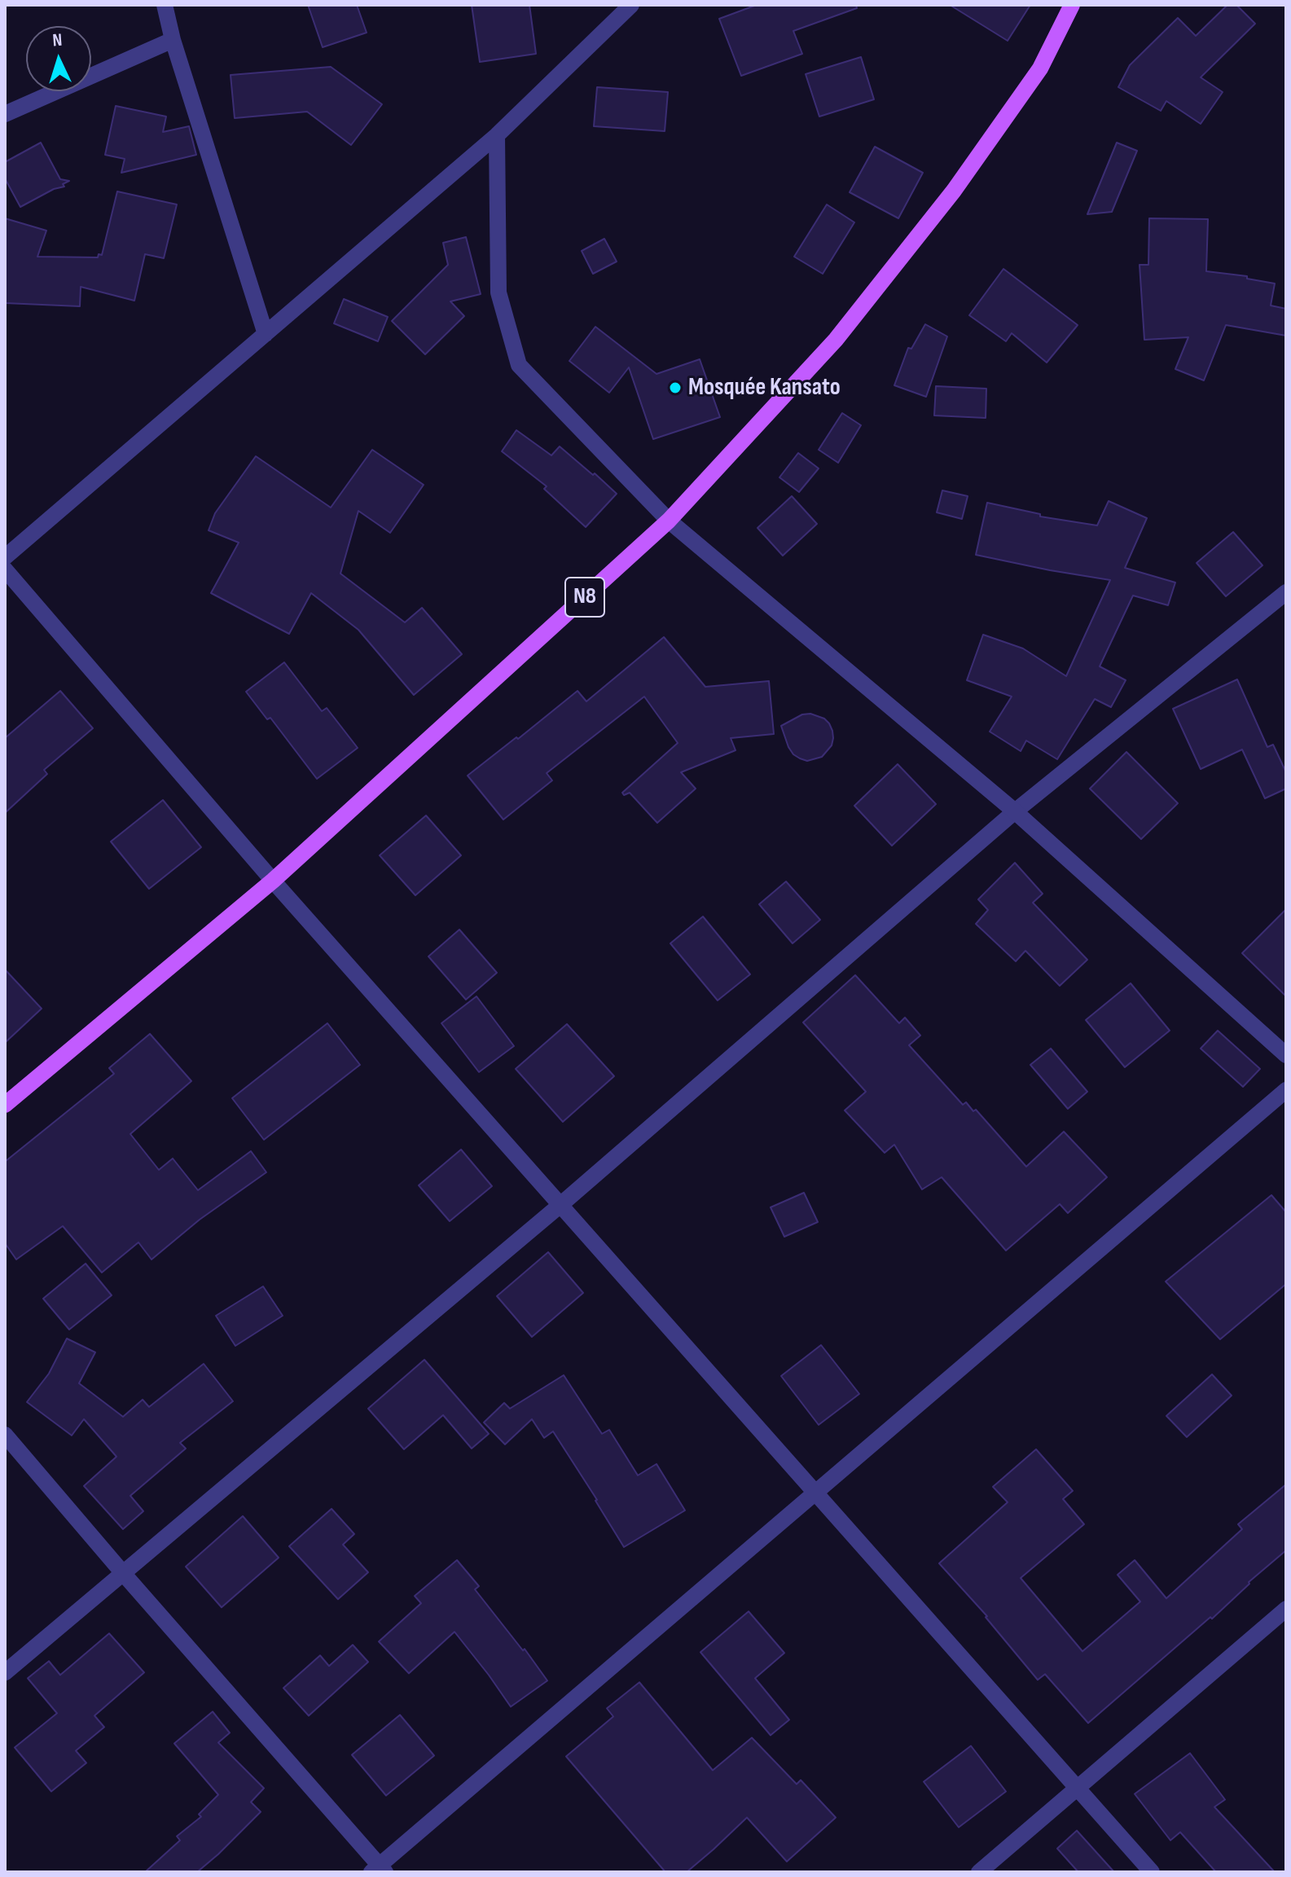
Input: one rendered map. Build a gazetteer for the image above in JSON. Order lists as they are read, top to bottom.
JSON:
{
  "streets": {
    "main road": ["N8"]
  },
  "places": ["Mosquée Kansato"],
  "north": "top"
}
